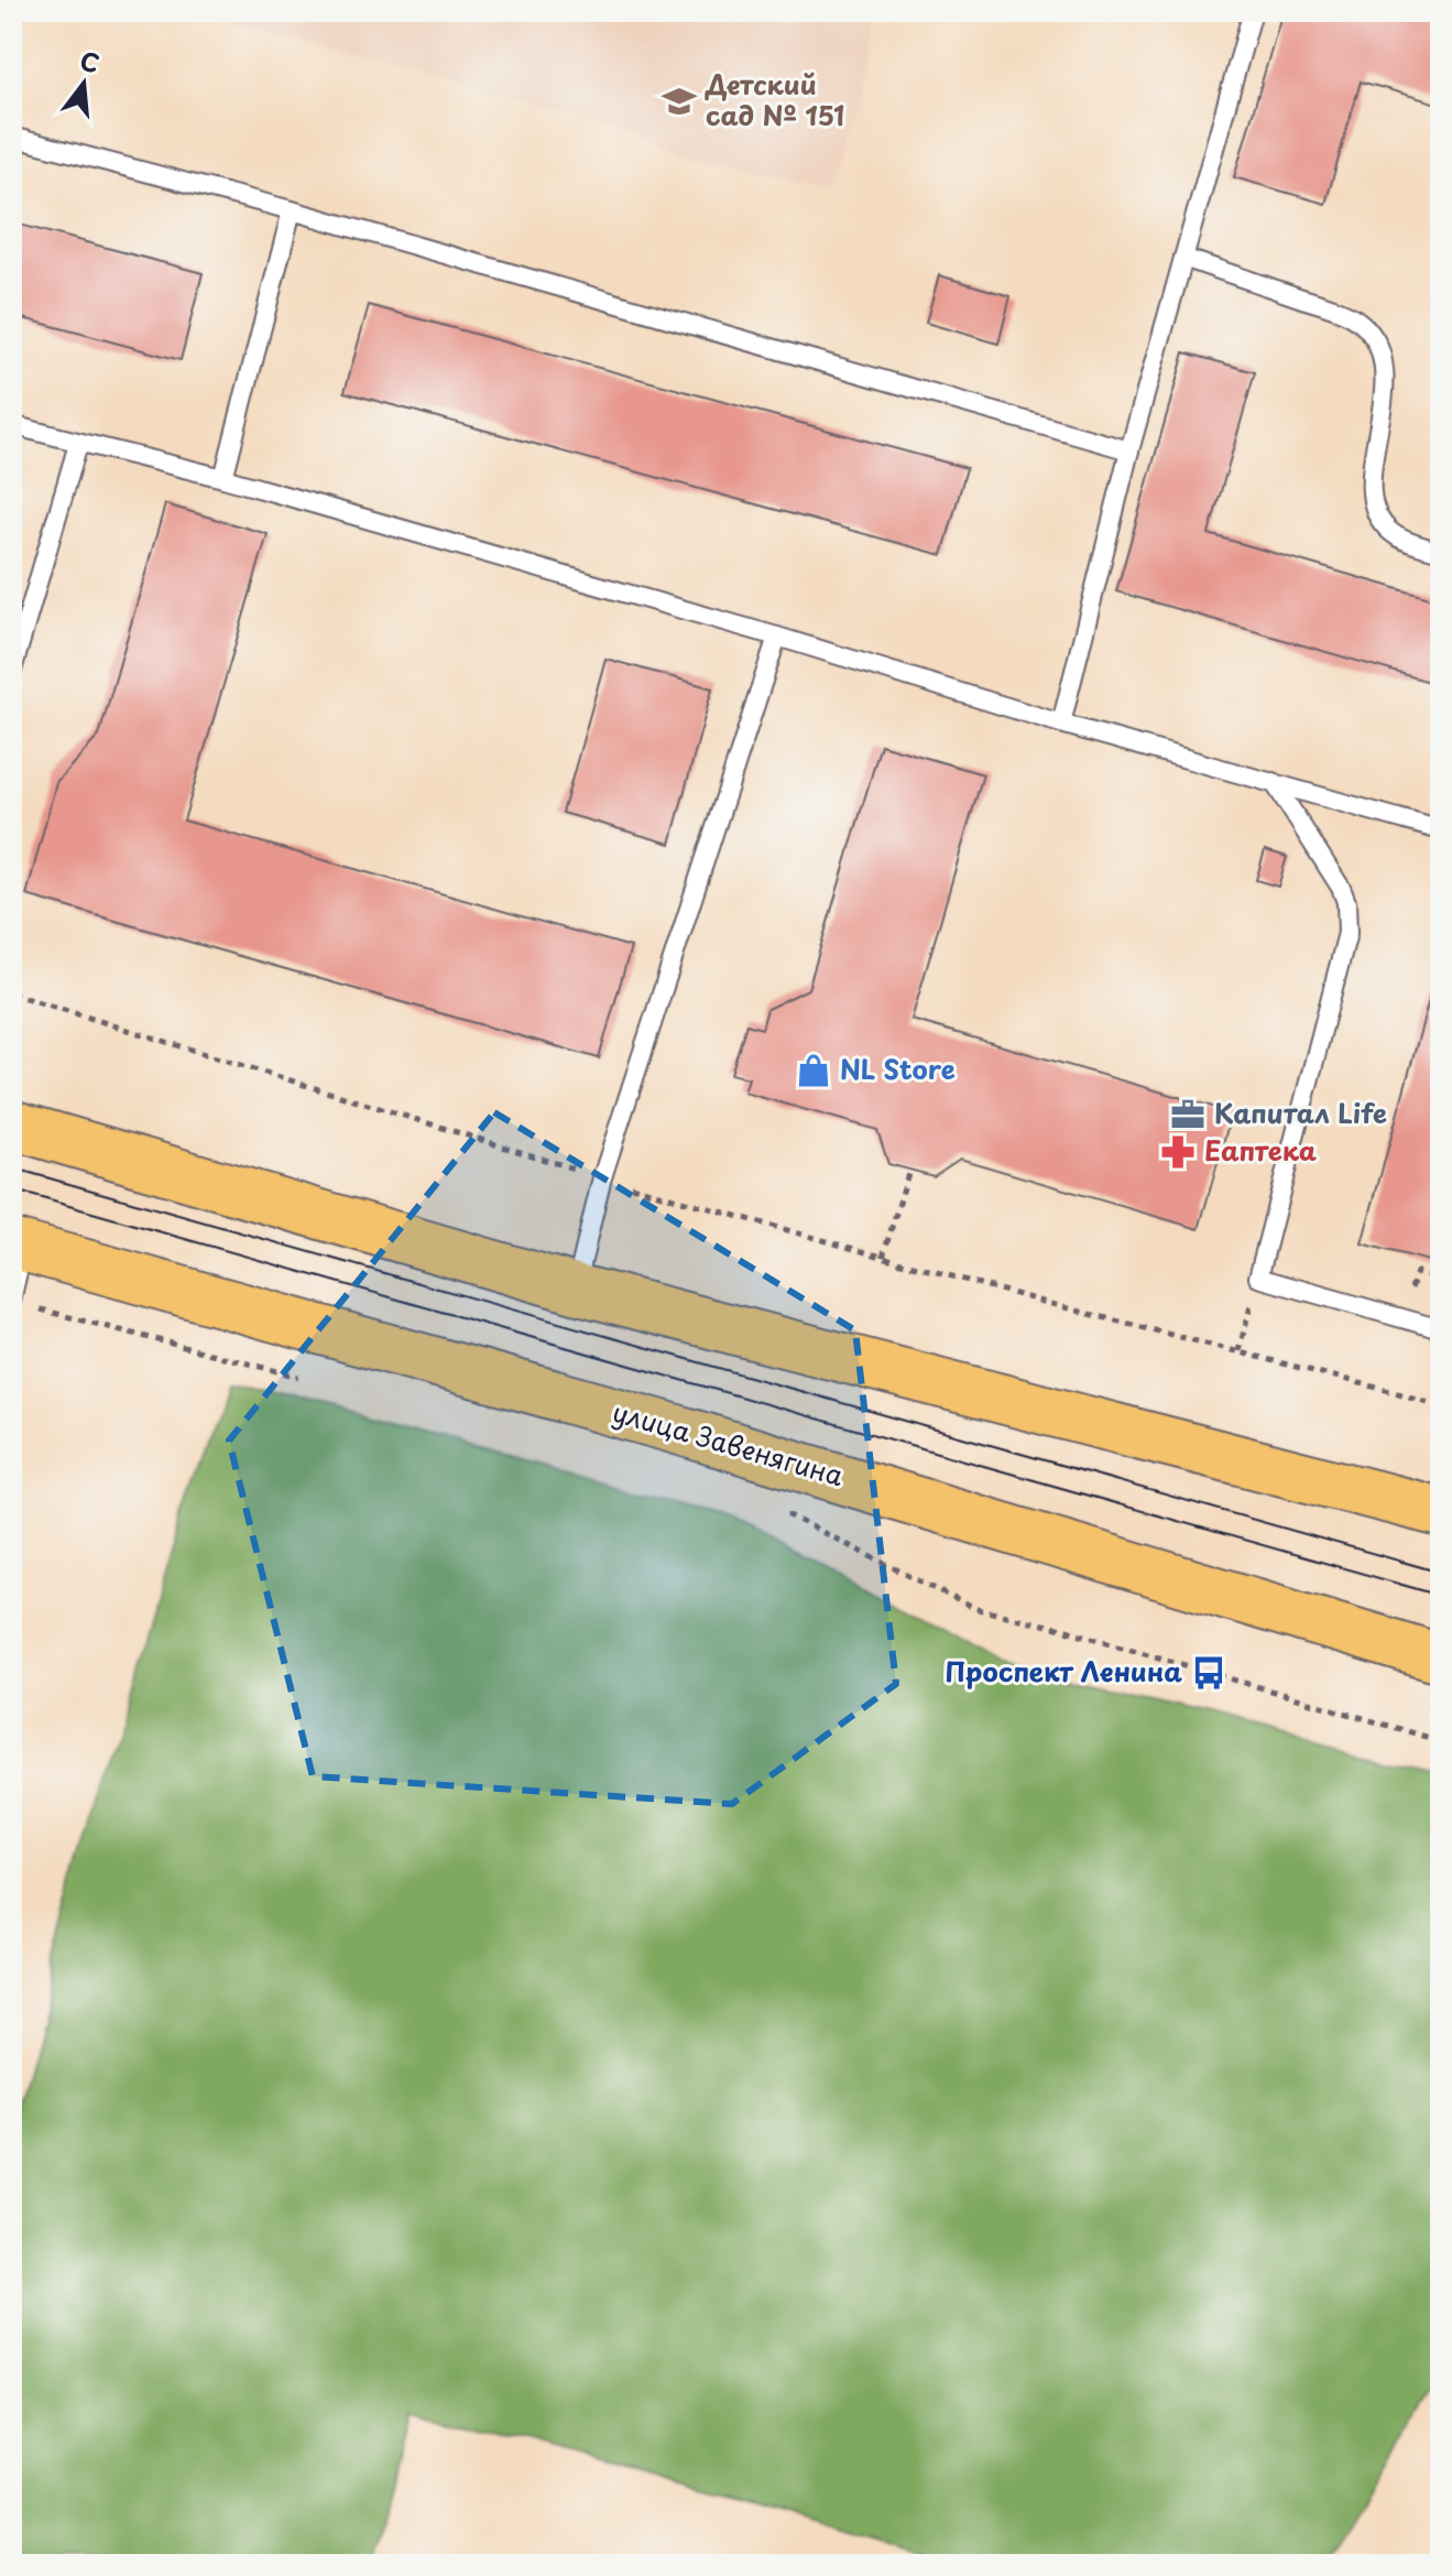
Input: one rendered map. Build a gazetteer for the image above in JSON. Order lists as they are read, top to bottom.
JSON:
{
  "streets": {
    "main road": ["улица Завенягина"]
  },
  "places": {
    "school or university": ["Детский сад № 151"],
    "shop": ["NL Store"],
    "office": ["Капитал Life"],
    "pharmacy": ["Еаптека"],
    "bus stop": ["Проспект Ленина"]
  },
  "north": "top"
}
